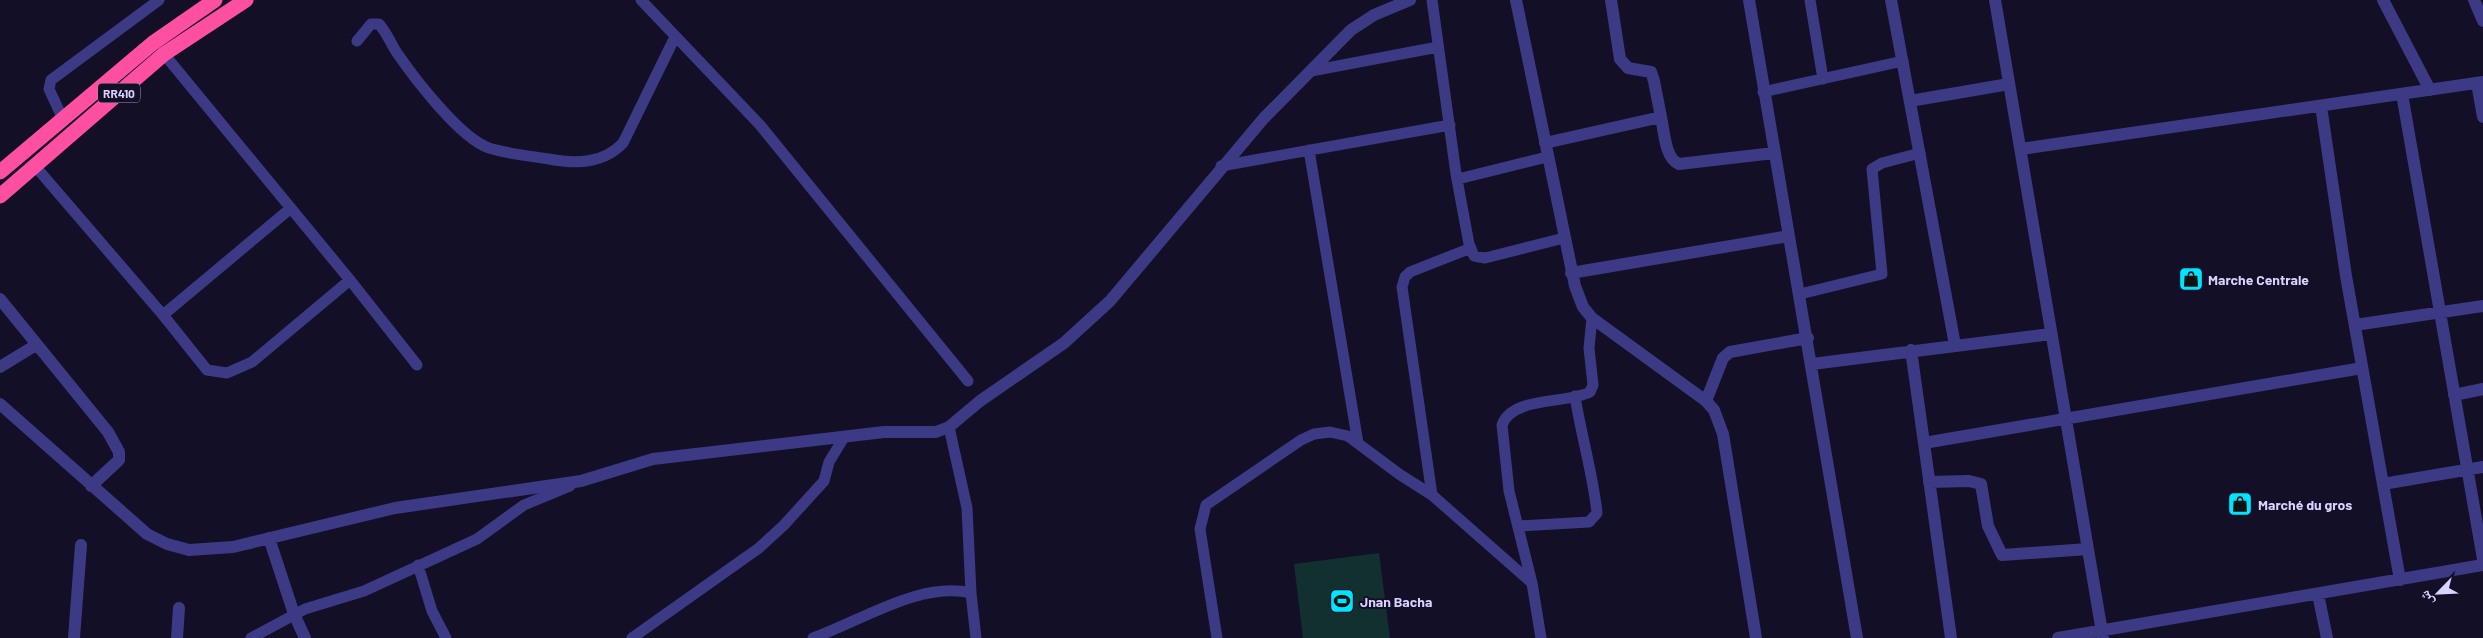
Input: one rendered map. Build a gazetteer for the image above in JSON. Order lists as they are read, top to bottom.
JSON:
{
  "streets": {
    "highway": ["RR410"]
  },
  "places": {
    "shop": ["Marche Centrale", "Marché du gros"],
    "sports": ["Jnan Bacha"]
  },
  "north": "bottom left"
}
